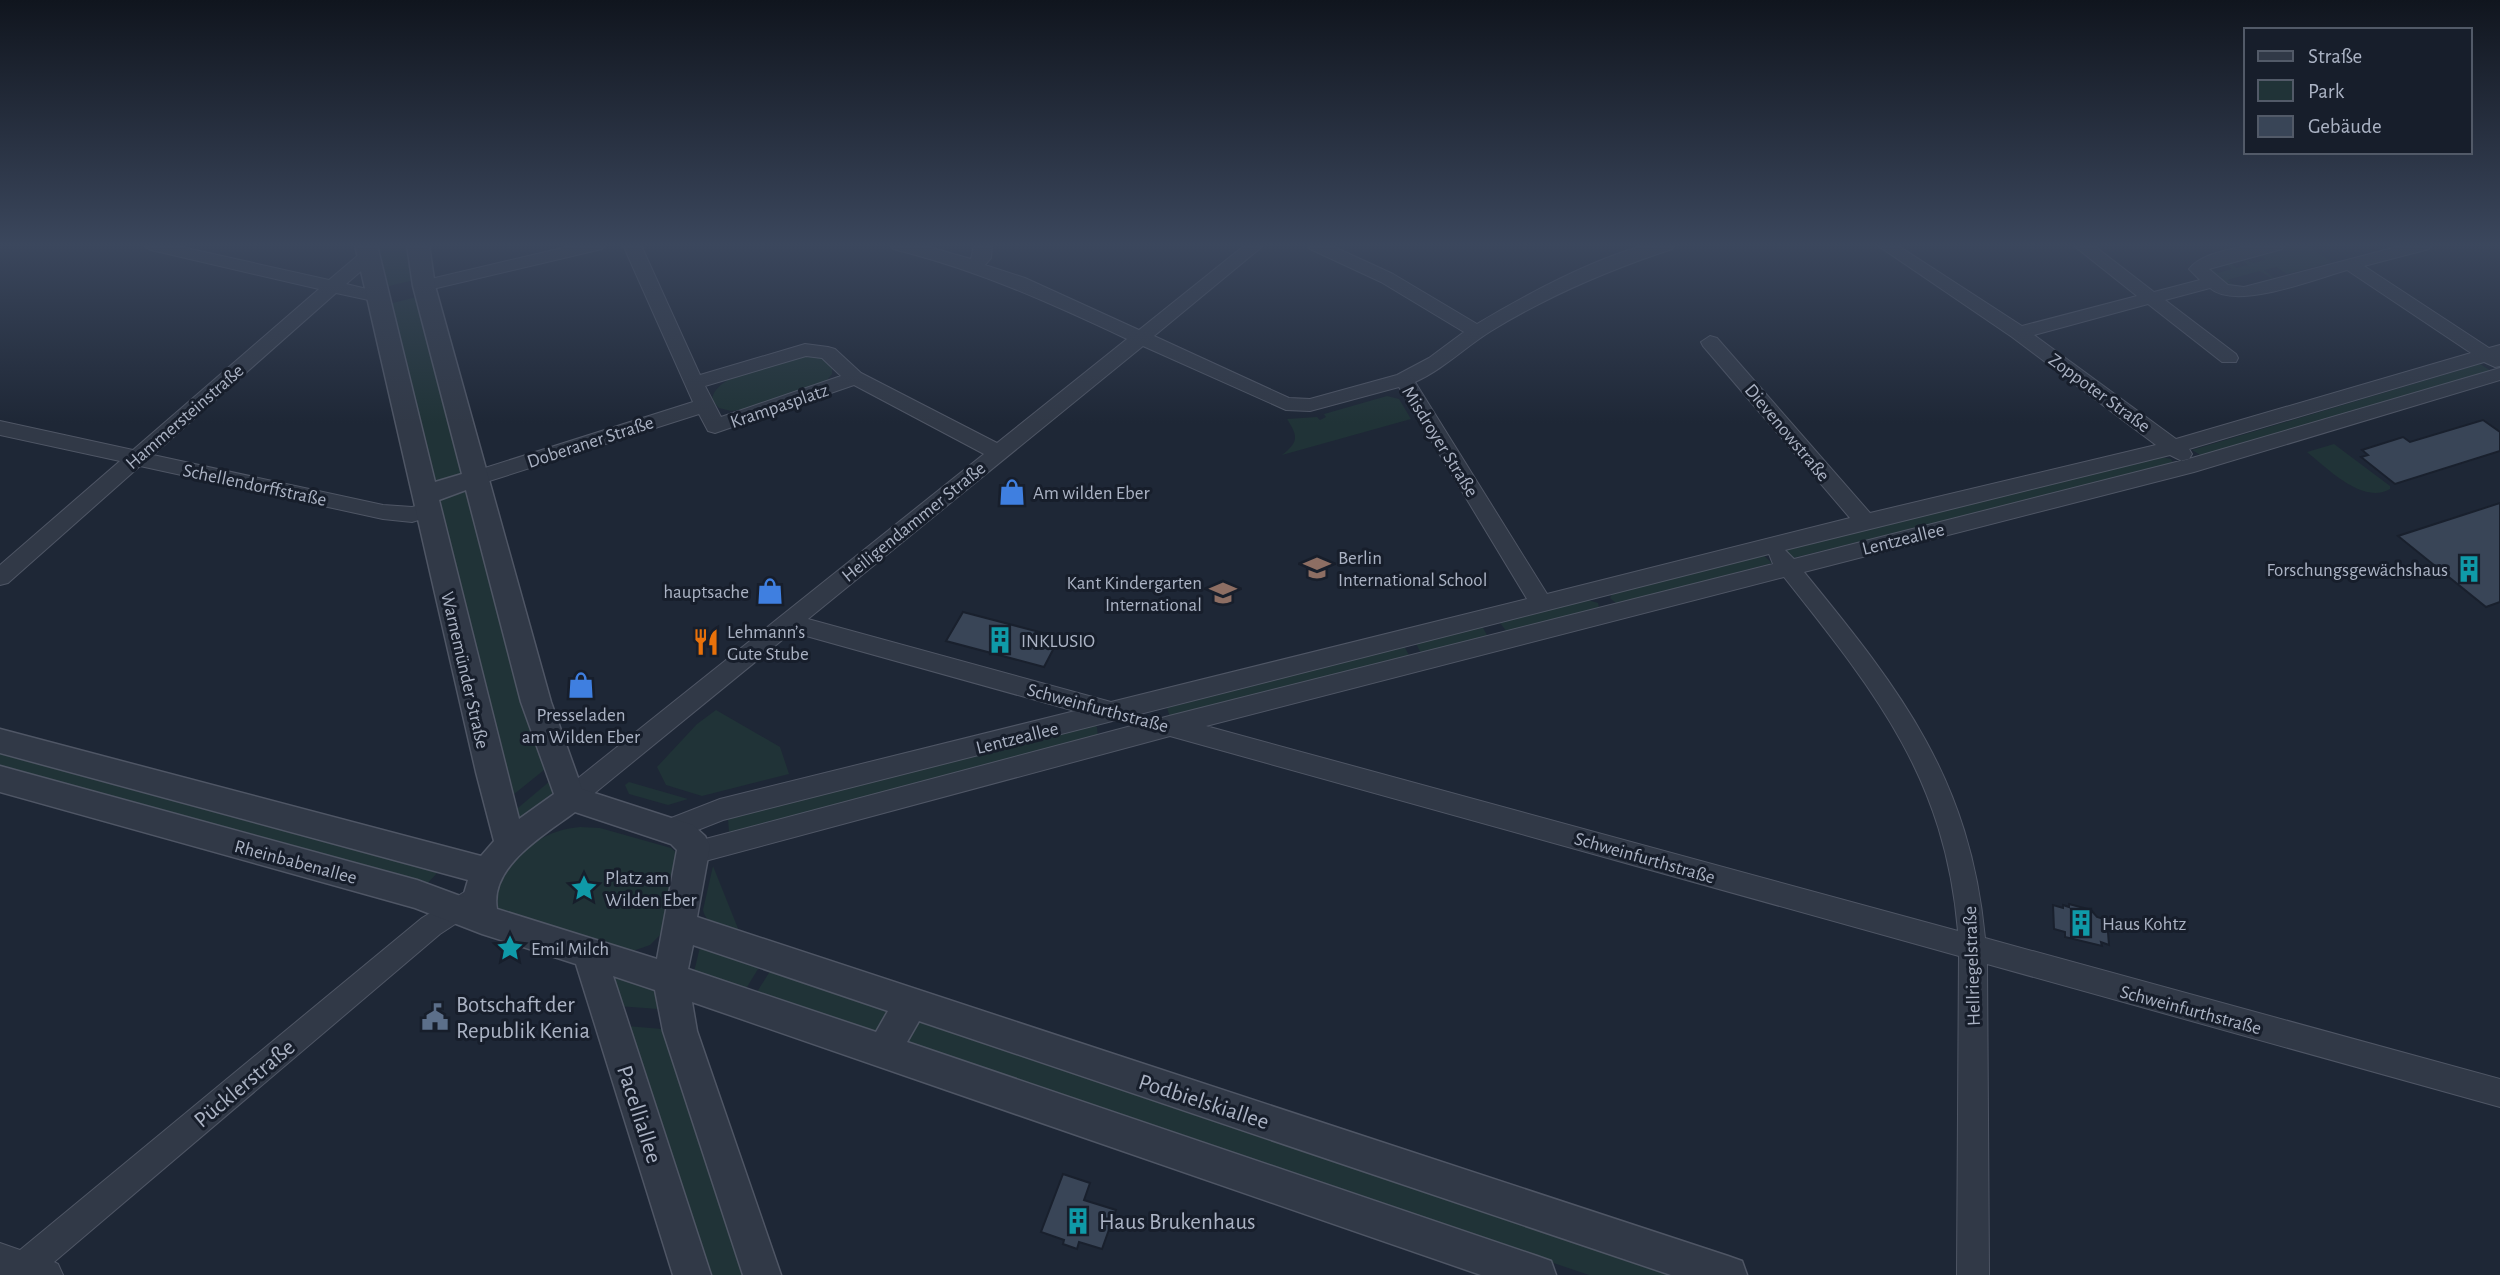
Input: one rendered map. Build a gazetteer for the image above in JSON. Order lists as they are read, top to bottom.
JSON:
{
  "streets": {
    "street": [
      "Zoppoter Straße",
      "Krampasplatz",
      "Hammersteinstraße",
      "Dievenowstraße",
      "Doberaner Straße",
      "Misdroyer Straße",
      "Schellendorffstraße",
      "Heiligendammer Straße",
      "Lentzeallee",
      "Warnemünder Straße",
      "Schweinfurthstraße",
      "Rheinbabenallee",
      "Hellriegelstraße",
      "Pücklerstraße",
      "Podbielskiallee",
      "Pacelliallee"
    ]
  },
  "crossings": [
    ["Zoppoter Straße", "Lentzeallee"],
    ["Krampasplatz", "Doberaner Straße"],
    ["Hammersteinstraße", "Schellendorffstraße"],
    ["Dievenowstraße", "Lentzeallee"],
    ["Misdroyer Straße", "Heiligendammer Straße"],
    ["Misdroyer Straße", "Lentzeallee"],
    ["Schellendorffstraße", "Warnemünder Straße"],
    ["Heiligendammer Straße", "Schweinfurthstraße"],
    ["Lentzeallee", "Schweinfurthstraße"],
    ["Lentzeallee", "Hellriegelstraße"],
    ["Schweinfurthstraße", "Hellriegelstraße"],
    ["Rheinbabenallee", "Pücklerstraße"],
    ["Rheinbabenallee", "Pacelliallee"]
  ],
  "places": {
    "shop": ["Am wilden Eber", "hauptsache", "Presseladen am Wilden Eber"],
    "school or university": ["Berlin International School", "Kant Kindergarten International"],
    "building": [
      "Forschungsgewächshaus",
      "INKLUSIO",
      "Haus Kohtz",
      "Haus Brukenhaus"
    ],
    "restaurant": ["Lehmann’s Gute Stube"],
    "place": ["Platz am Wilden Eber", "Emil Milch"],
    "public building": ["Botschaft der Republik Kenia"]
  },
  "legend": ["Straße", "Park", "Gebäude"]
}
